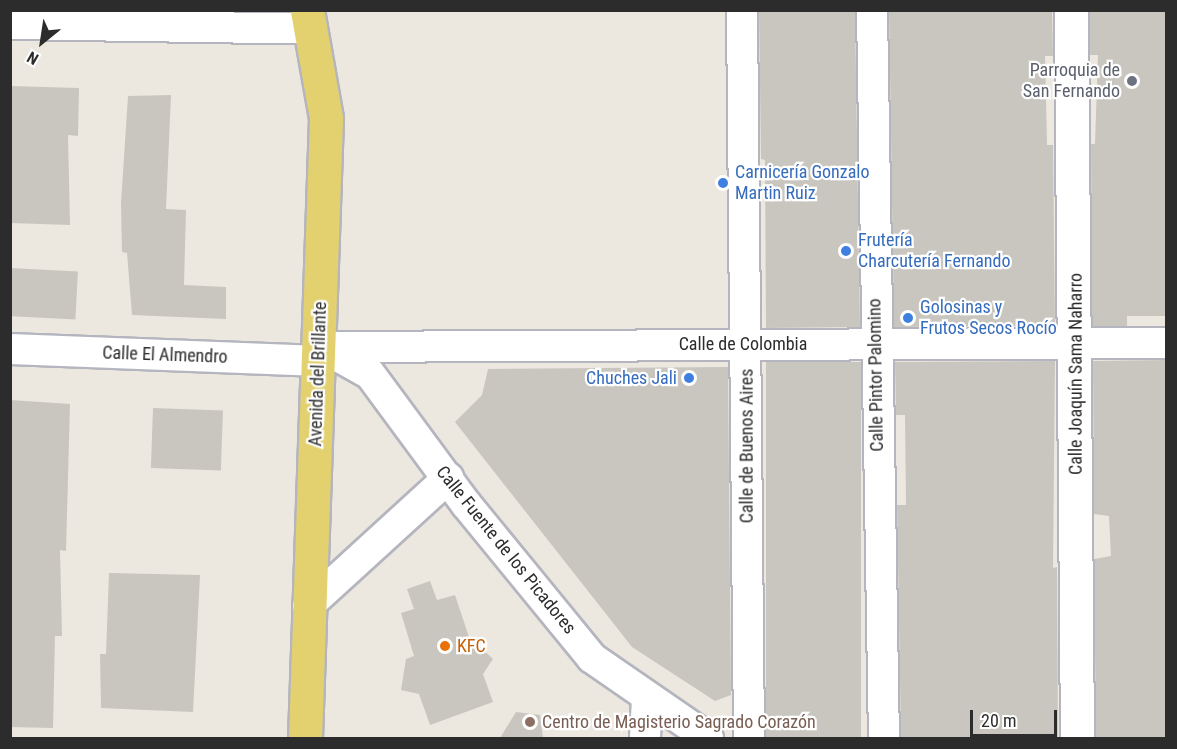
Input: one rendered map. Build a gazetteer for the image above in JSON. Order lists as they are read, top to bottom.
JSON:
{
  "streets": {
    "main road": ["Avenida del Brillante"],
    "street": [
      "Calle de Colombia",
      "Calle El Almendro",
      "Calle Joaquín Sama Naharro",
      "Calle Pintor Palomino",
      "Calle de Buenos Aires",
      "Calle Fuente de los Picadores"
    ]
  },
  "crossings": [
    ["Calle de Colombia", "Calle El Almendro"],
    ["Calle de Colombia", "Avenida del Brillante"],
    ["Calle de Colombia", "Calle Joaquín Sama Naharro"],
    ["Calle de Colombia", "Calle Pintor Palomino"],
    ["Calle de Colombia", "Calle de Buenos Aires"],
    ["Calle de Colombia", "Calle Fuente de los Picadores"],
    ["Calle El Almendro", "Avenida del Brillante"],
    ["Calle El Almendro", "Calle Fuente de los Picadores"],
    ["Avenida del Brillante", "Calle Fuente de los Picadores"]
  ],
  "places": [
    "Parroquia de San Fernando",
    "Carnicería Gonzalo Martin Ruiz",
    "Frutería Charcutería Fernando",
    "Golosinas y Frutos Secos Rocío",
    "Chuches Jali",
    "KFC",
    "Centro de Magisterio Sagrado Corazón"
  ],
  "scale_bar": "20 m",
  "north": "bottom left"
}
